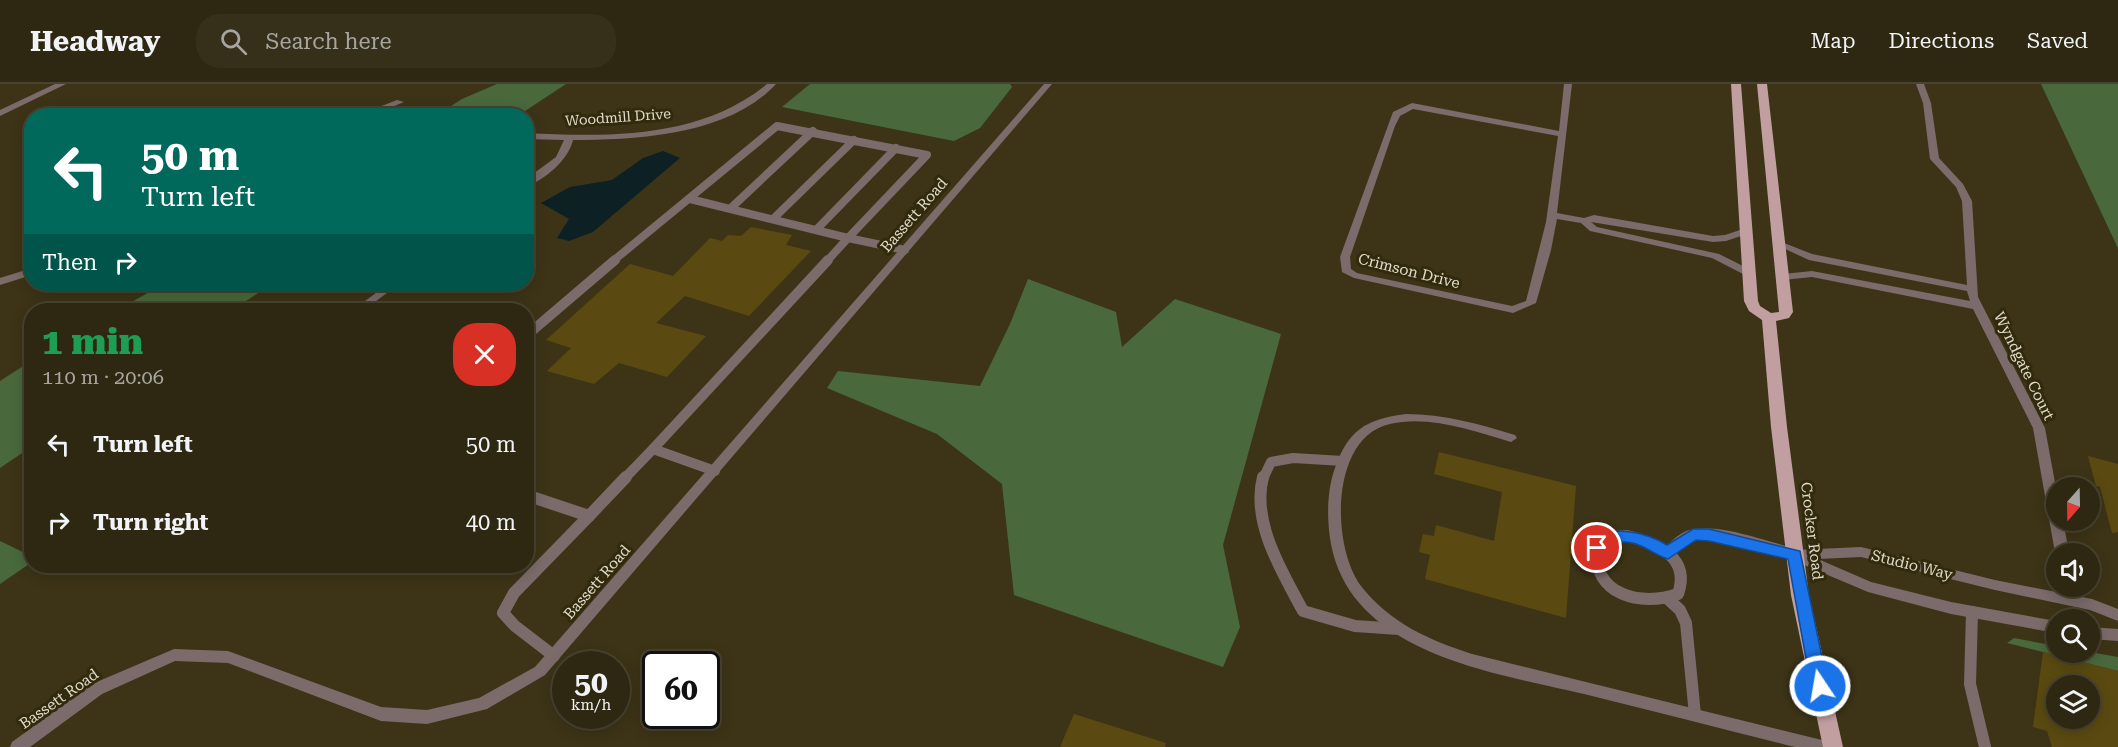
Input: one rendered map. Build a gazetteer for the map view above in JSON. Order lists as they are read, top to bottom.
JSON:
{
  "streets": {
    "main road": ["Crocker Road"],
    "street": [
      "Woodmill Drive",
      "Bassett Road",
      "Crimson Drive",
      "Wyndgate Court",
      "Studio Way"
    ]
  },
  "crossings": [
    ["Crocker Road", "Studio Way"]
  ],
  "north": "bottom",
  "page": {
    "header": "Headway",
    "search": "Search here",
    "nav": ["Map", "Directions", "Saved"],
    "turn": ["50 m", "Turn left"],
    "then": "Then",
    "heading": ["1 min", "110 m · 20:06"],
    "list": [
      {
        "name": "Turn left",
        "value": "50 m"
      },
      {
        "name": "Turn right",
        "value": "40 m"
      }
    ],
    "speed": "50 km/h",
    "limit": "60"
  }
}
